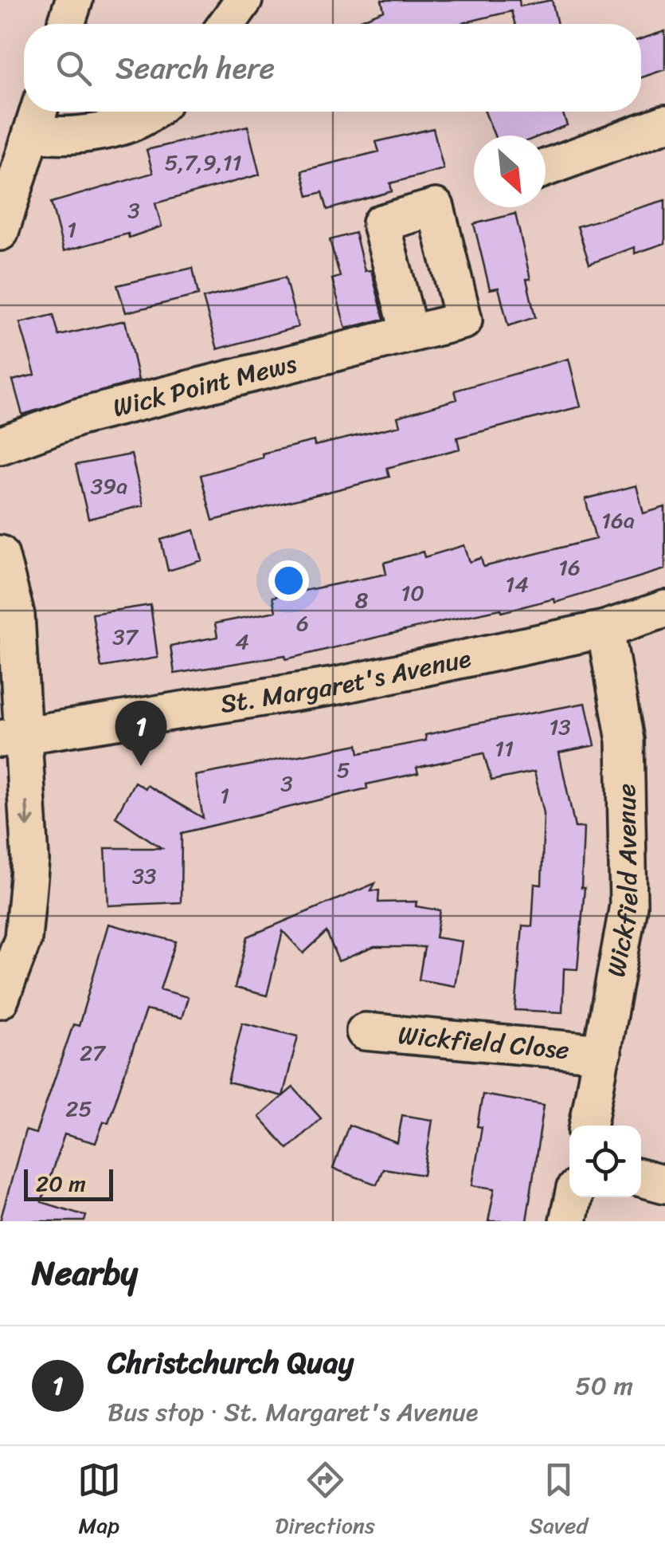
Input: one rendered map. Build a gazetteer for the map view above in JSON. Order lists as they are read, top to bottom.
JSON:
{
  "streets": {
    "street": [
      "Wick Point Mews",
      "St. Margaret's Avenue",
      "Wickfield Avenue",
      "Wickfield Close"
    ]
  },
  "crossings": [
    ["St. Margaret's Avenue", "Wickfield Avenue"],
    ["Wickfield Avenue", "Wickfield Close"]
  ],
  "house_numbers": [
    "5,7,9,11",
    "3",
    "1",
    "39a",
    "16a",
    "16",
    "14",
    "10",
    "8",
    "6",
    "37",
    "4",
    "13",
    "11",
    "5",
    "3",
    "1",
    "33",
    "27",
    "25"
  ],
  "scale_bar": "20 m",
  "north": "bottom right",
  "page": {
    "search": "Search here",
    "pins": "1",
    "scale": "20 m",
    "heading": "Nearby",
    "list": [
      {
        "mark": "1",
        "name": "Christchurch Quay",
        "note": "Bus stop · St. Margaret's Avenue",
        "value": "50 m"
      }
    ],
    "nav": ["Map", "Directions", "Saved"]
  }
}
